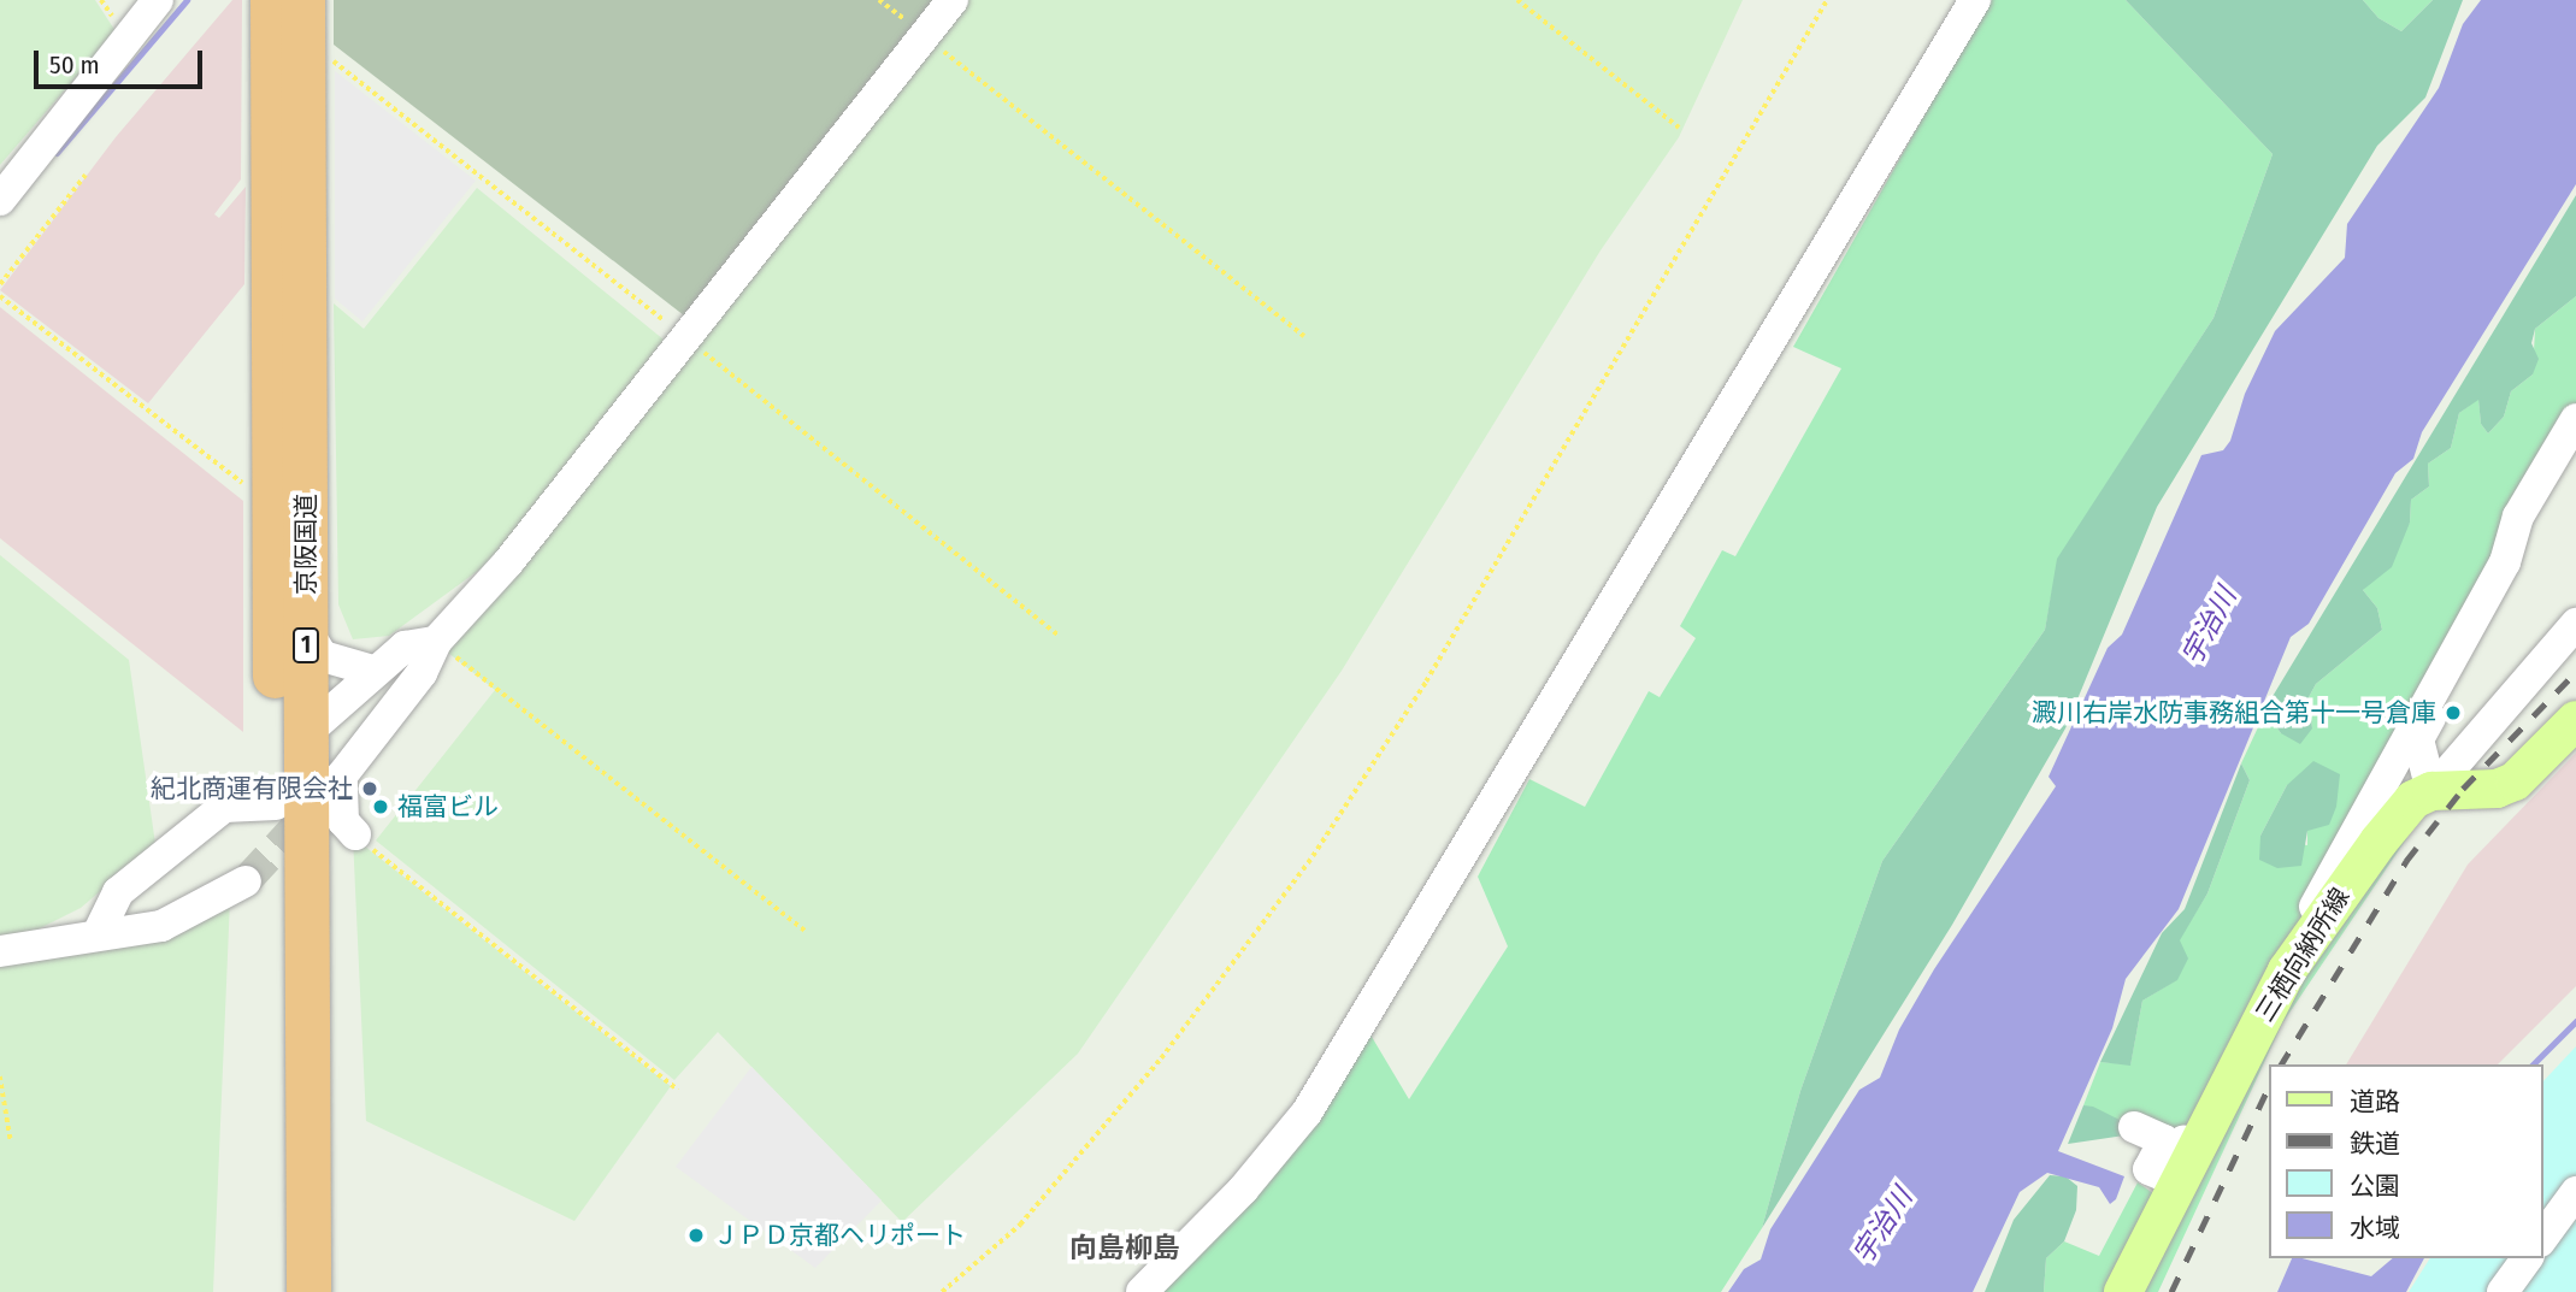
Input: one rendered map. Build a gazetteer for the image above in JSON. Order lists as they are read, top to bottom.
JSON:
{
  "streets": {
    "highway": ["京阪国道", "1"],
    "main road": ["三栖向納所線"]
  },
  "districts": ["向島柳島"],
  "water": ["宇治川"],
  "places": [
    "澱川右岸水防事務組合第十一号倉庫",
    "紀北商運有限会社",
    "福富ビル",
    "ＪＰＤ京都ヘリポート"
  ],
  "legend": [
    "道路",
    "鉄道",
    "公園",
    "水域"
  ],
  "scale_bar": "50 m"
}
